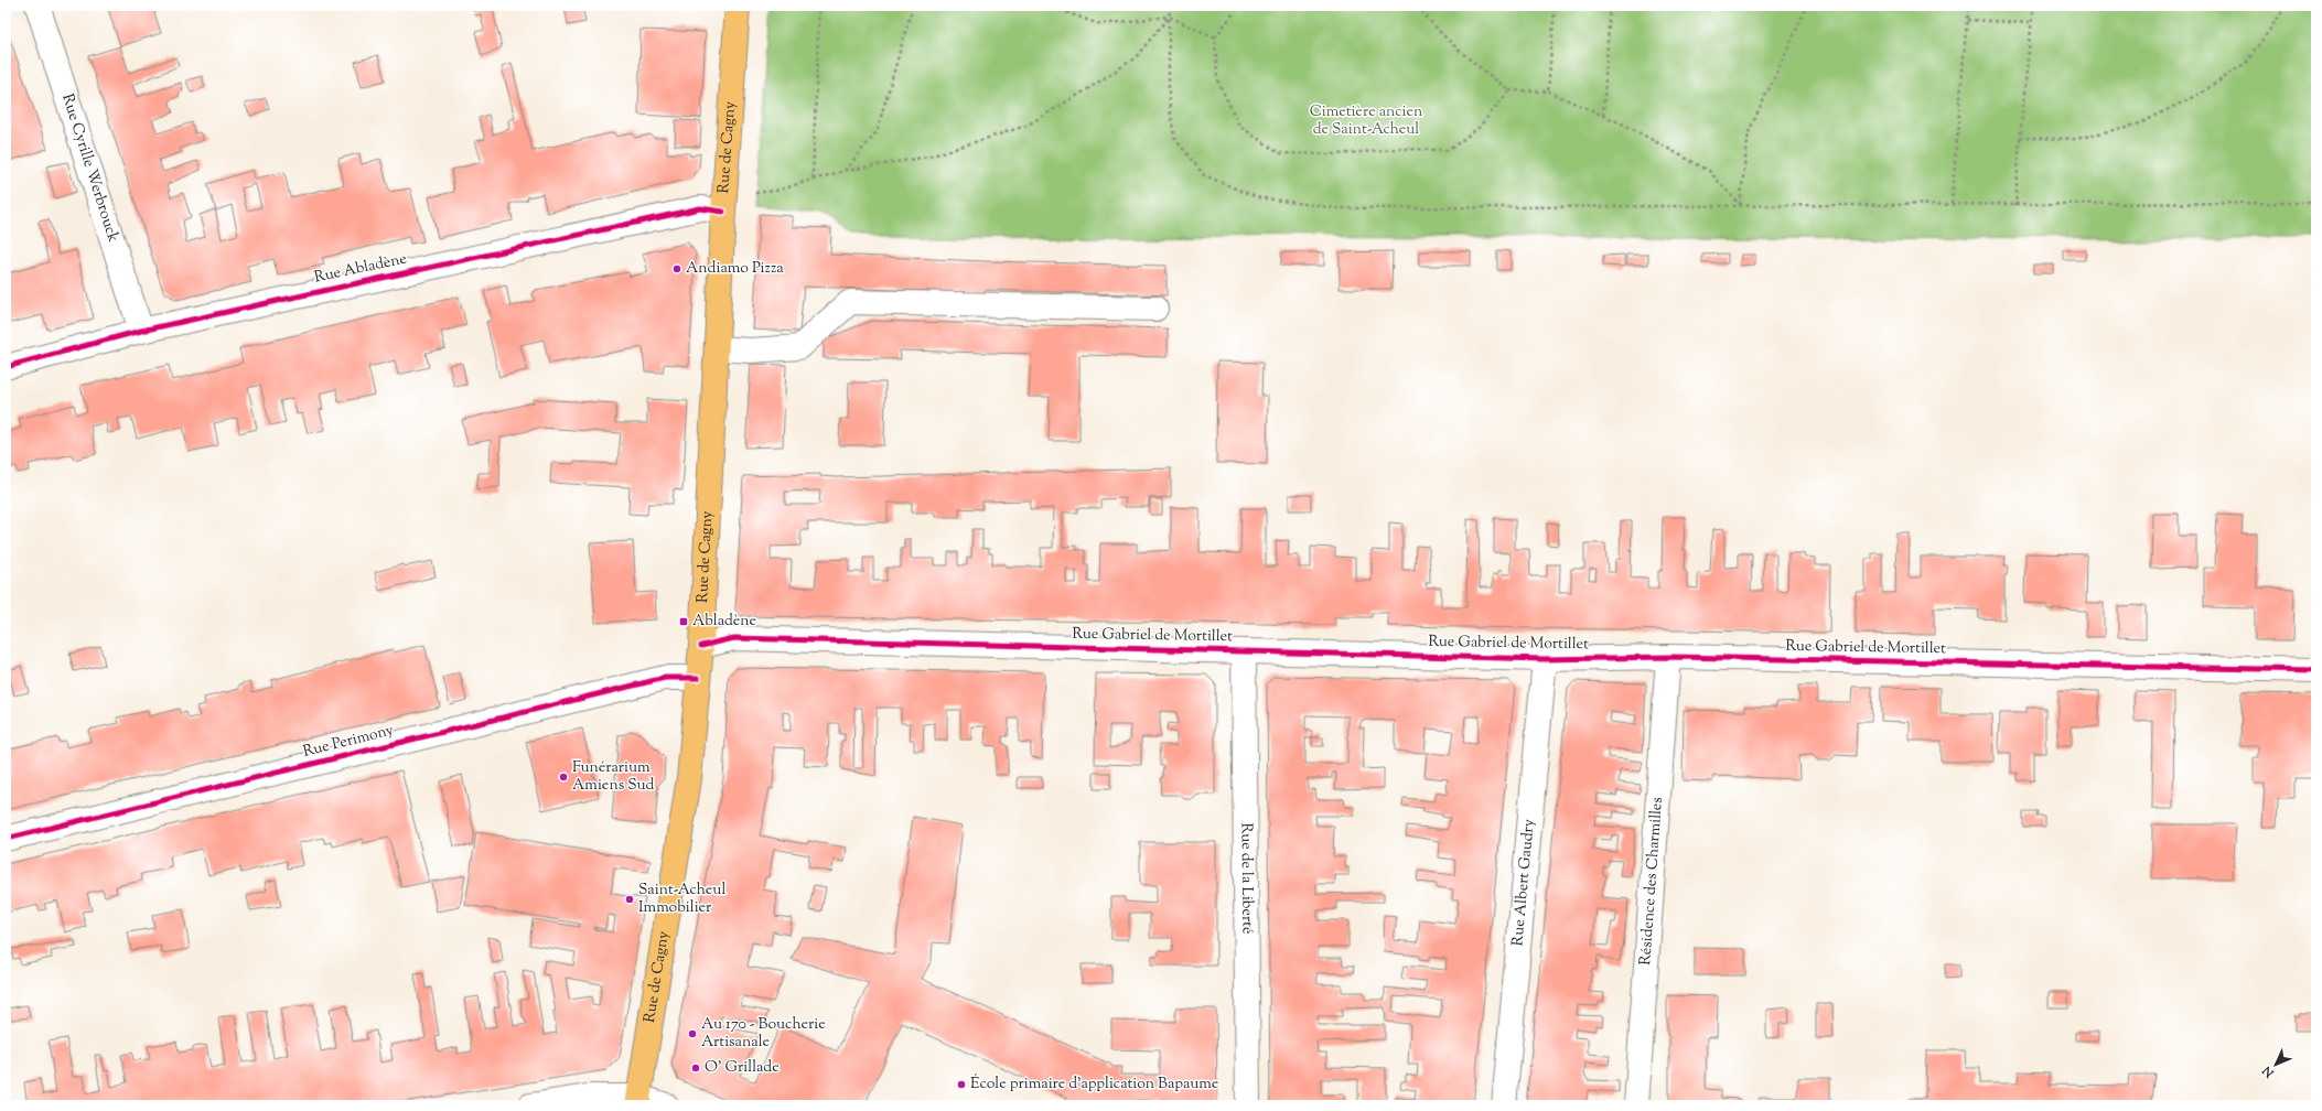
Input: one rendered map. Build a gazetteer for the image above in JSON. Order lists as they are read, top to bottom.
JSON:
{
  "streets": {
    "main road": ["Rue de Cagny"],
    "street": [
      "Rue Cyrille Werbrouck",
      "Rue Abladène",
      "Rue Gabriel de Mortillet",
      "Rue Perimony",
      "Rue de la Liberté",
      "Rue Albert Gaudry",
      "Résidence des Charmilles"
    ]
  },
  "crossings": [
    ["Rue de Cagny", "Rue Abladène"],
    ["Rue de Cagny", "Rue Gabriel de Mortillet"],
    ["Rue de Cagny", "Rue Perimony"],
    ["Rue Cyrille Werbrouck", "Rue Abladène"],
    ["Rue Gabriel de Mortillet", "Rue de la Liberté"],
    ["Rue Gabriel de Mortillet", "Rue Albert Gaudry"],
    ["Rue Gabriel de Mortillet", "Résidence des Charmilles"]
  ],
  "parks": ["Cimetière ancien de Saint-Acheul"],
  "places": {
    "other": [
      "Andiamo Pizza",
      "Funérarium Amiens Sud",
      "Saint-Acheul Immobilier",
      "Au 170 - Boucherie Artisanale",
      "O' Grillade",
      "École primaire d'application Bapaume"
    ],
    "transit": ["Abladène"]
  },
  "north": "bottom left"
}
